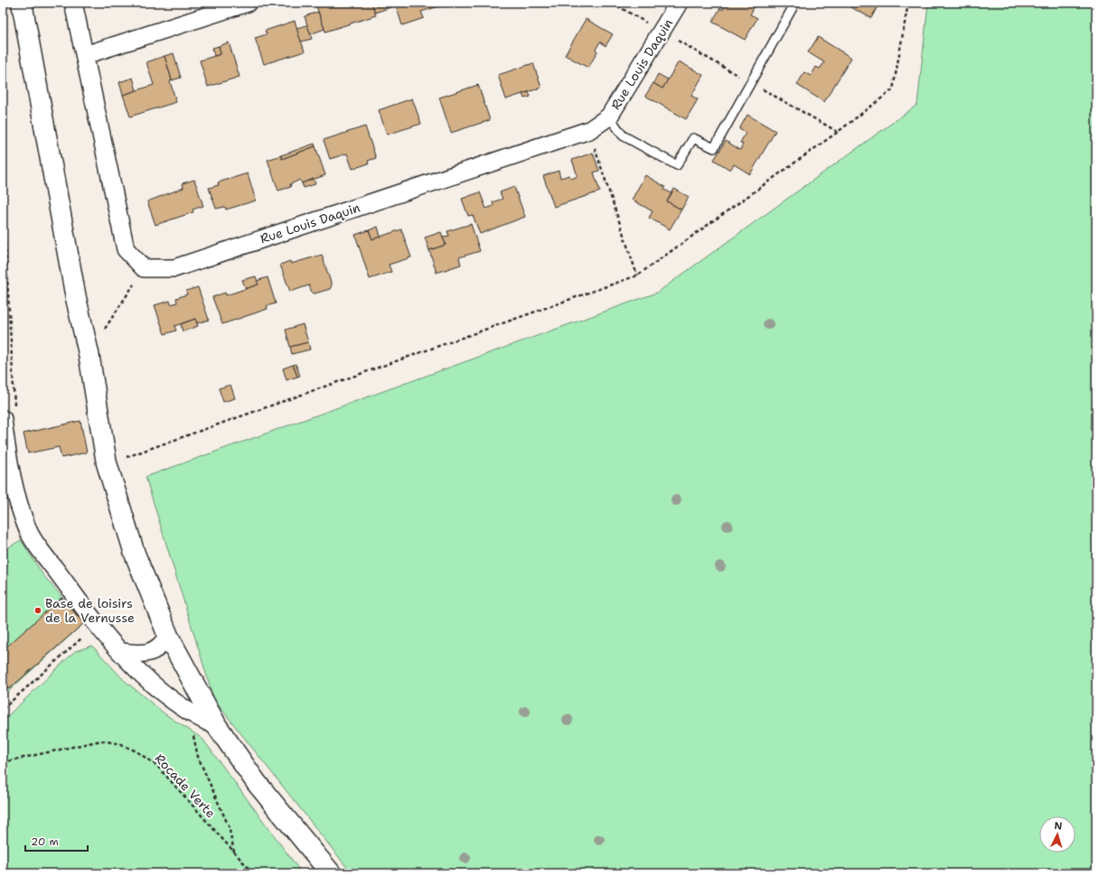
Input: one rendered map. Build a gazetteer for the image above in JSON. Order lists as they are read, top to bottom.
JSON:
{
  "streets": {
    "street": ["Rue Louis Daquin"],
    "path": ["Rocade Verte"]
  },
  "places": ["Base de loisirs de la Vernusse"],
  "scale_bar": "20 m",
  "north": "top"
}
